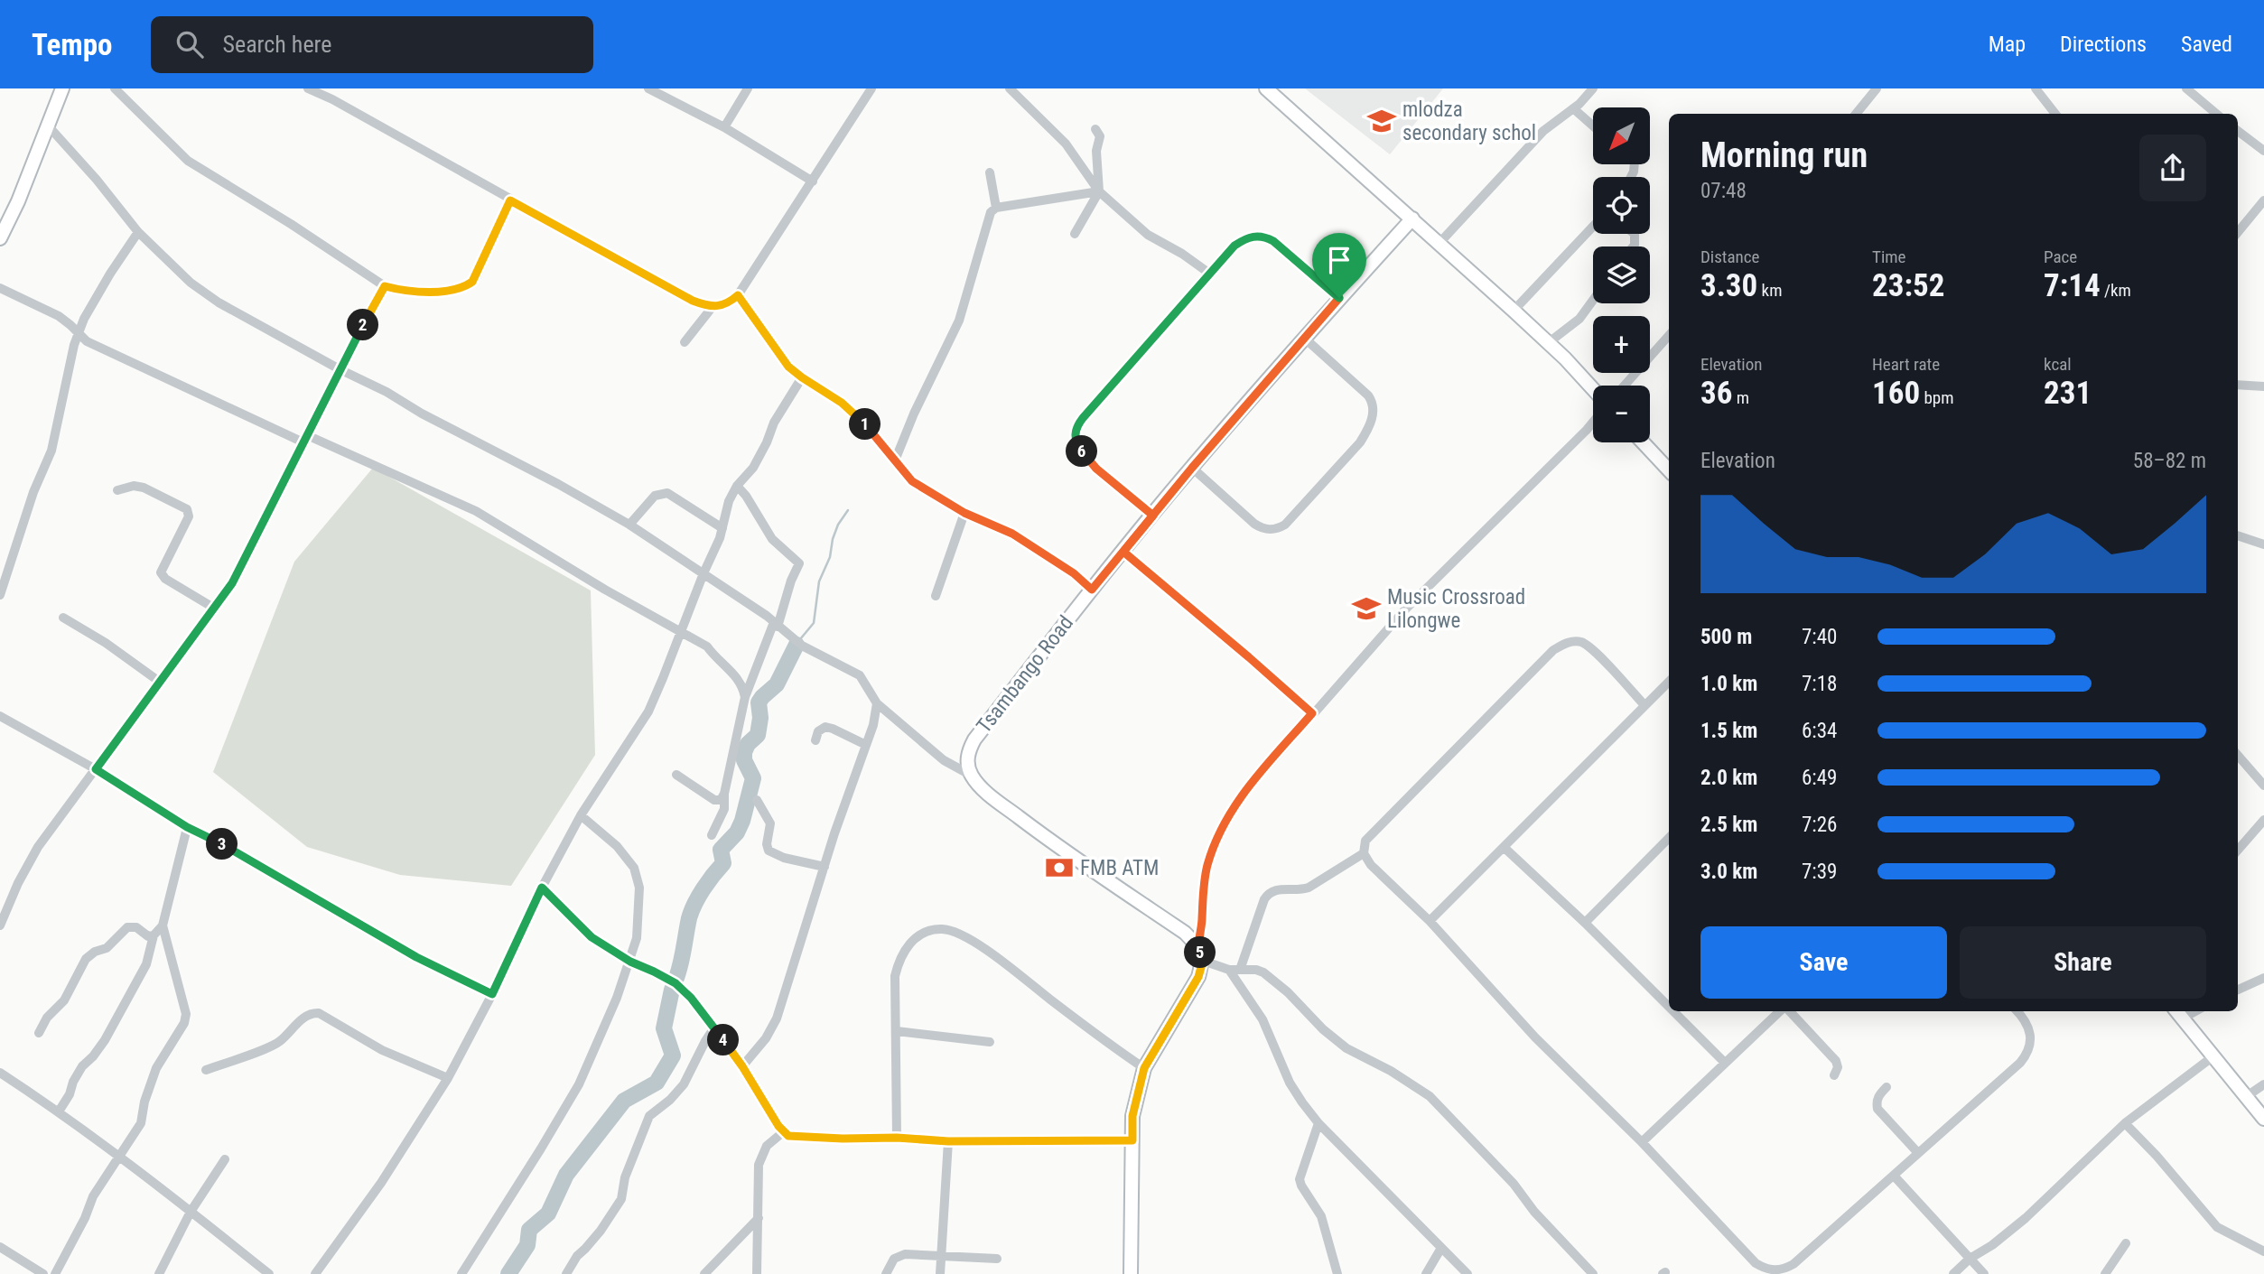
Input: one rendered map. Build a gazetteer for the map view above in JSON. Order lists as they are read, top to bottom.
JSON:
{
  "streets": {
    "street": ["Tsambango Road"]
  },
  "places": {
    "school or university": ["mlodza secondary schol", "Music Crossroad Lilongwe"],
    "bank": ["FMB ATM"]
  },
  "north": "bottom left",
  "page": {
    "header": "Tempo",
    "search": "Search here",
    "nav": ["Map", "Directions", "Saved"],
    "map_buttons": ["+", "−"],
    "heading": ["Morning run", "07:48"],
    "stats": [
      ["Distance", "3.30 km"],
      ["Time", "23:52"],
      ["Pace", "7:14 /km"],
      ["Elevation", "36 m"],
      ["Heart rate", "160 bpm"],
      ["kcal", "231"]
    ],
    "pins": [
      "2",
      "1",
      "6",
      "3",
      "5",
      "4"
    ],
    "chart": ["Elevation", "58–82 m"],
    "list": [
      {
        "name": "500 m",
        "note": "7:40"
      },
      {
        "name": "1.0 km",
        "note": "7:18"
      },
      {
        "name": "1.5 km",
        "note": "6:34"
      },
      {
        "name": "2.0 km",
        "note": "6:49"
      },
      {
        "name": "2.5 km",
        "note": "7:26"
      },
      {
        "name": "3.0 km",
        "note": "7:39"
      }
    ],
    "buttons": ["Save", "Share"]
  }
}
